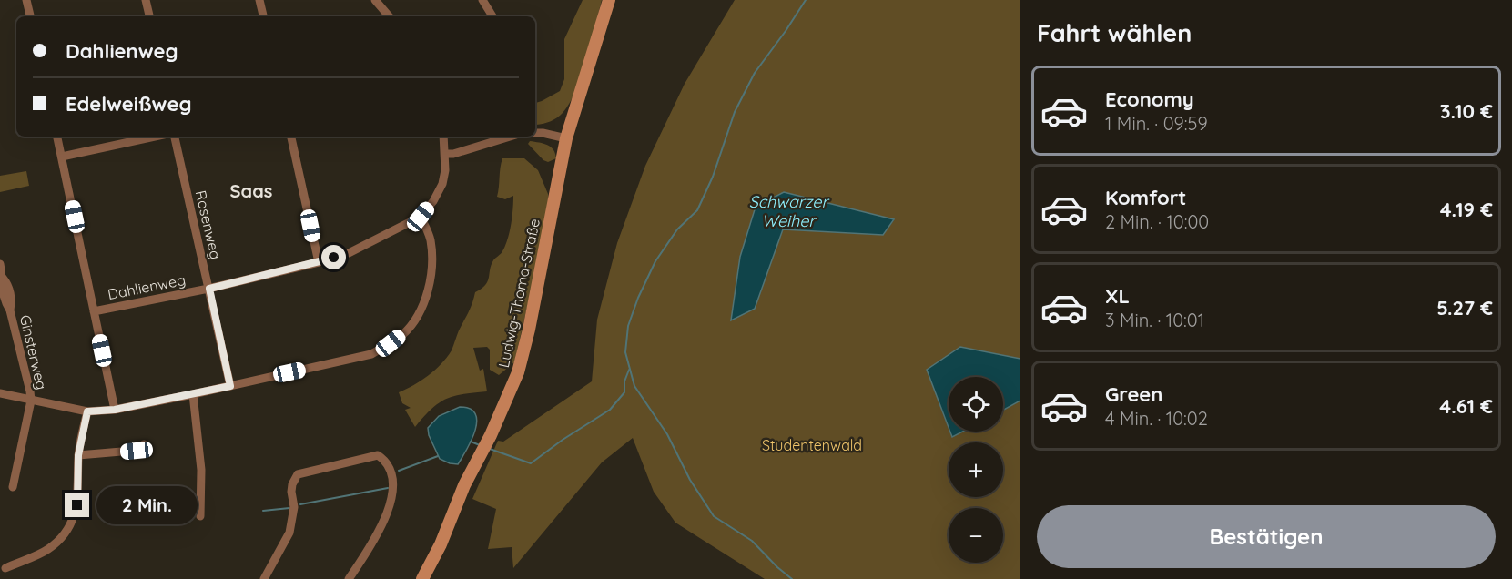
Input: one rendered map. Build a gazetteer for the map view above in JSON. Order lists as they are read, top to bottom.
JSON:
{
  "streets": {
    "street": [
      "Rosenweg",
      "Dahlienweg",
      "Ludwig-Thoma-Straße",
      "Ginsterweg"
    ]
  },
  "crossings": [
    ["Rosenweg", "Dahlienweg"]
  ],
  "districts": ["Saas"],
  "water": ["Schwarzer Weiher"],
  "parks": ["Studentenwald"],
  "page": {
    "heading": "Fahrt wählen",
    "banner": ["Dahlienweg", "Edelweißweg"],
    "list": [
      {
        "name": "Economy",
        "note": "1 Min. · 09:59",
        "value": "3.10 €"
      },
      {
        "name": "Komfort",
        "note": "2 Min. · 10:00",
        "value": "4.19 €"
      },
      {
        "name": "XL",
        "note": "3 Min. · 10:01",
        "value": "5.27 €"
      },
      {
        "name": "Green",
        "note": "4 Min. · 10:02",
        "value": "4.61 €"
      }
    ],
    "map_buttons": ["+", "−"],
    "bubble": "2 Min.",
    "buttons": "Bestätigen"
  }
}
